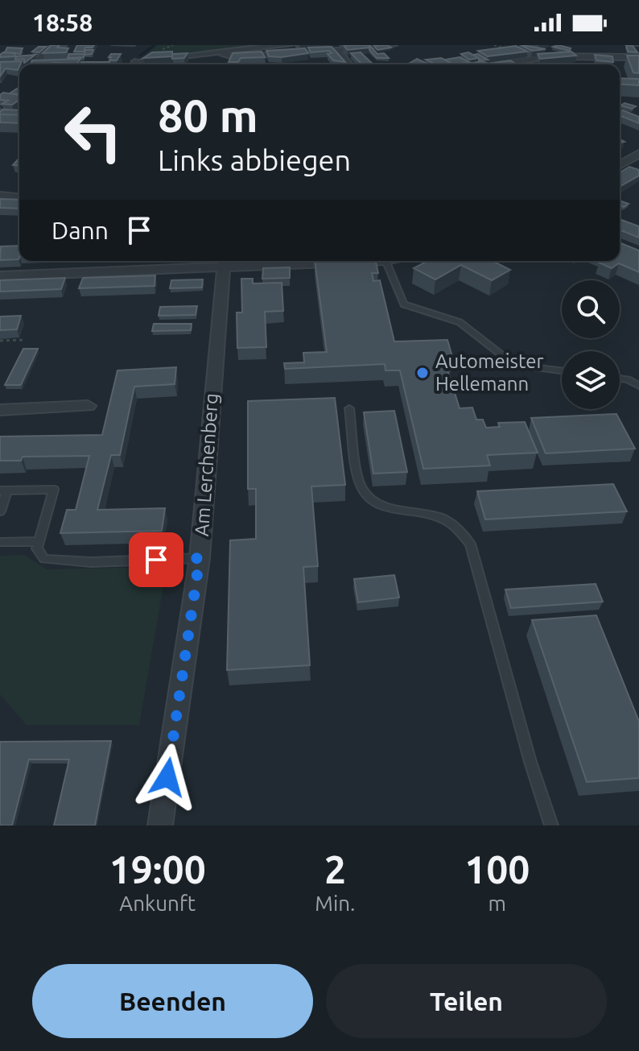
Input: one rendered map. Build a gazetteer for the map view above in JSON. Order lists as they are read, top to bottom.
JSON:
{
  "streets": {
    "street": ["Am Lerchenberg"]
  },
  "places": ["Automeister Hellemann"],
  "page": {
    "status": "18:58",
    "turn": ["80 m", "Links abbiegen"],
    "then": "Dann",
    "eta": [
      "19:00",
      "Ankunft",
      "2",
      "Min.",
      "100",
      "m"
    ],
    "buttons": ["Beenden", "Teilen"]
  }
}
